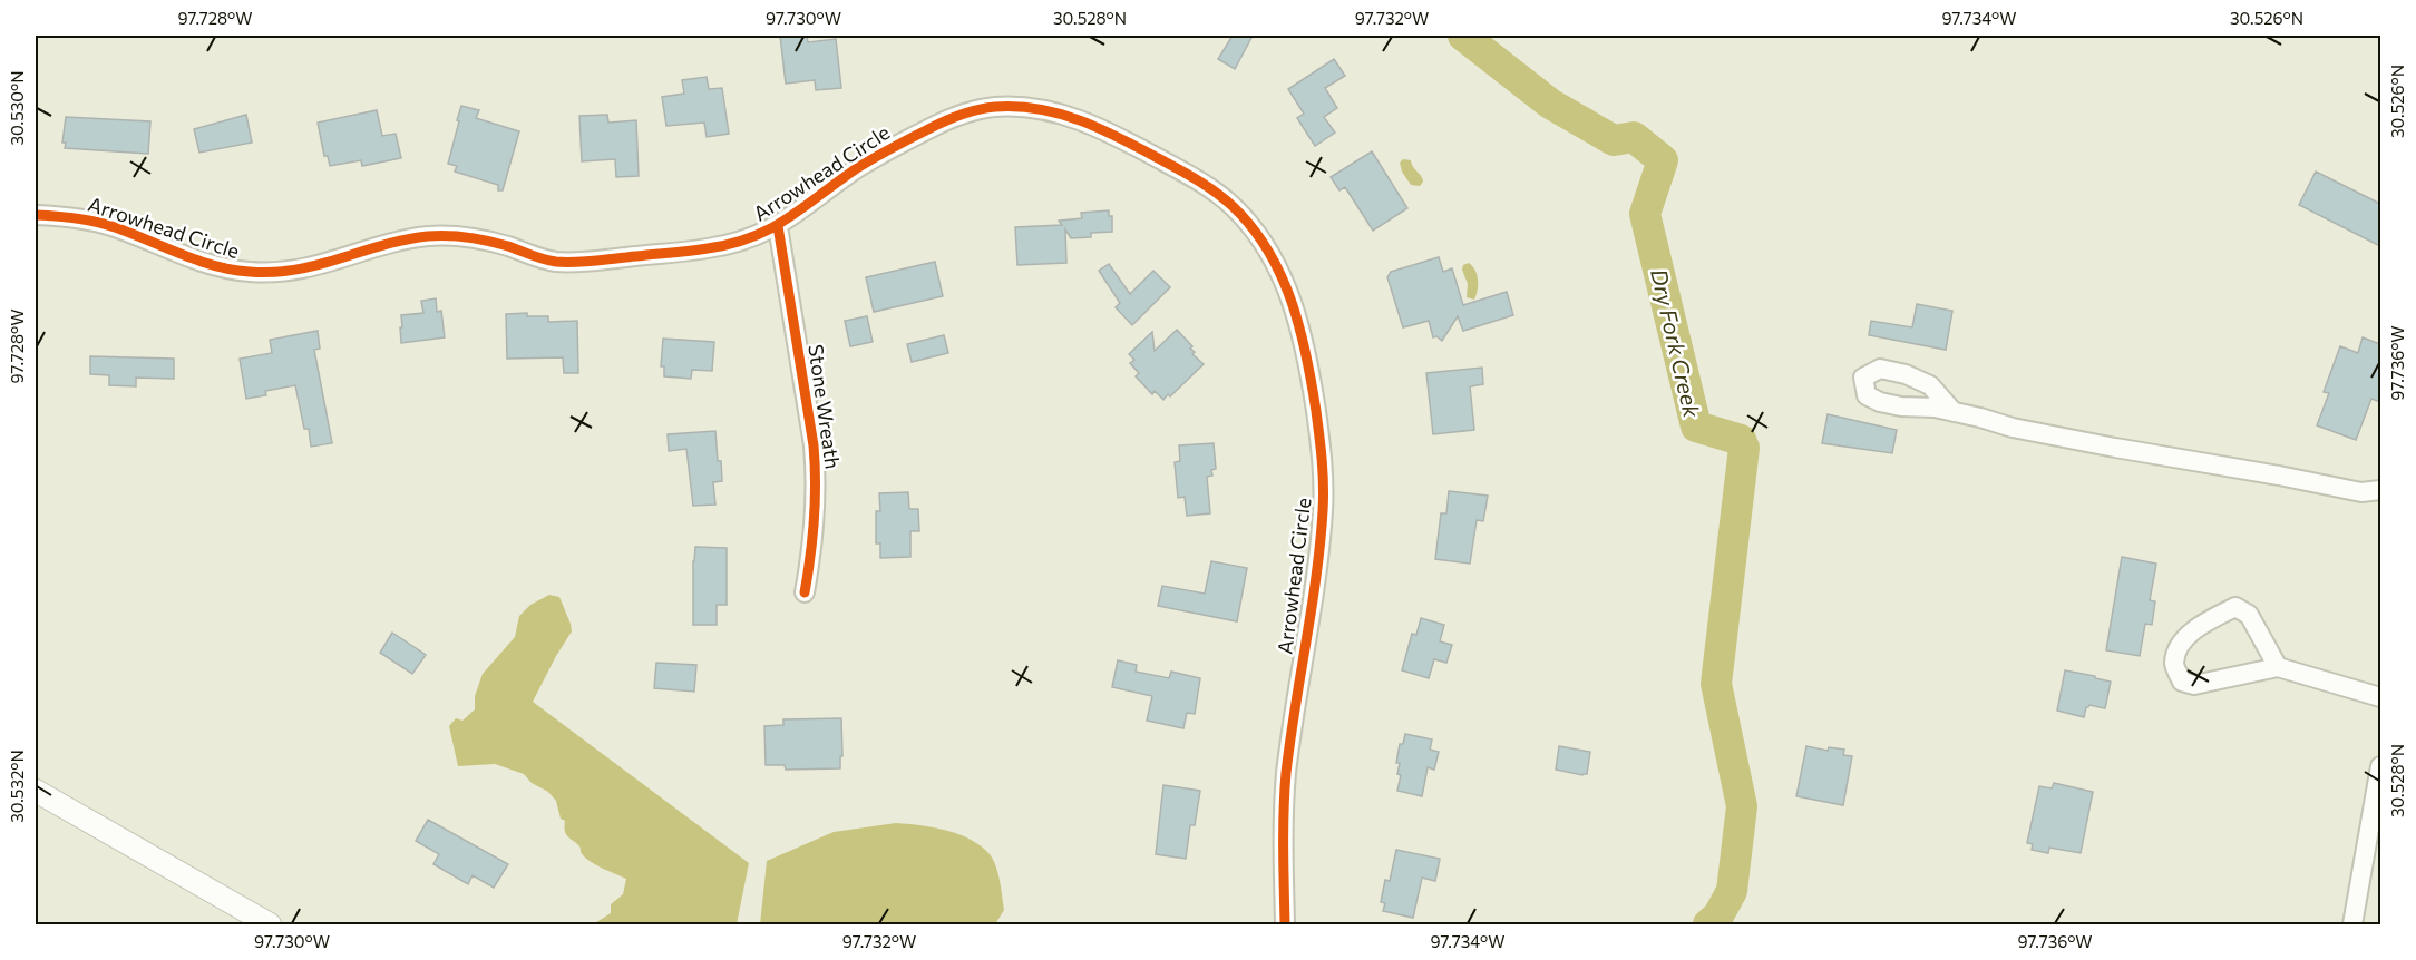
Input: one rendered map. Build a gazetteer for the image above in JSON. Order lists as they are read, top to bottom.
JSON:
{
  "streets": {
    "street": ["Arrowhead Circle", "Stone Wreath"]
  },
  "crossings": [
    ["Arrowhead Circle", "Stone Wreath"]
  ],
  "water": ["Dry Fork Creek"],
  "coordinates": [
    "97.728°W",
    "97.730°W",
    "30.528°N",
    "97.732°W",
    "97.734°W",
    "30.526°N",
    "30.530°N",
    "97.736°W",
    "30.532°N"
  ]
}
